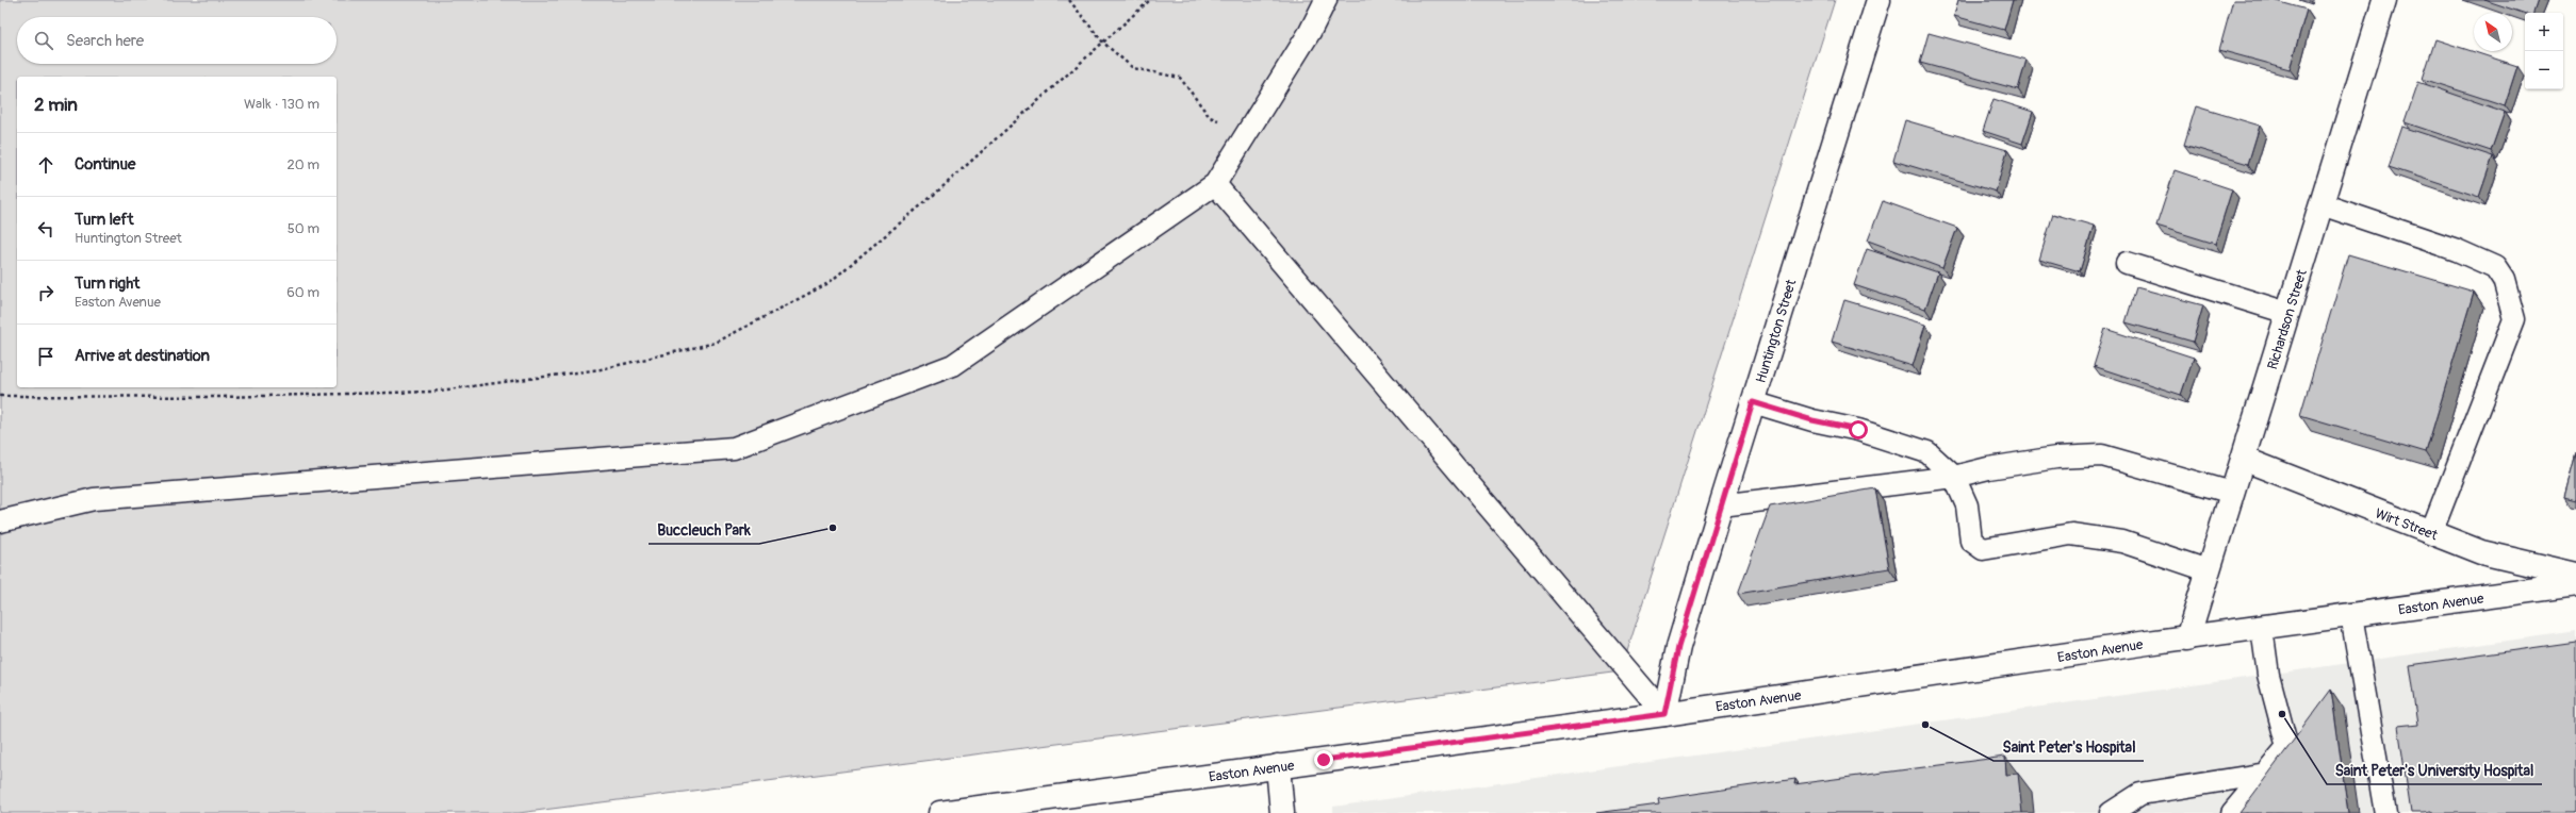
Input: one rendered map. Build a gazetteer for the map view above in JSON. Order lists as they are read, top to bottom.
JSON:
{
  "streets": {
    "street": [
      "Richardson Street",
      "Huntington Street",
      "Wirt Street",
      "Easton Avenue"
    ]
  },
  "crossings": [
    ["Richardson Street", "Wirt Street"],
    ["Richardson Street", "Easton Avenue"],
    ["Huntington Street", "Easton Avenue"]
  ],
  "places": ["Buccleuch Park", "Saint Peter's University Hospital", "Saint Peter's Hospital"],
  "north": "top left",
  "page": {
    "map_buttons": ["+", "−"],
    "search": "Search here",
    "heading": ["2 min", "Walk · 130 m"],
    "list": [
      ["Continue", "20 m"],
      ["Turn left", "Huntington Street", "50 m"],
      ["Turn right", "Easton Avenue", "60 m"],
      "Arrive at destination"
    ]
  }
}
